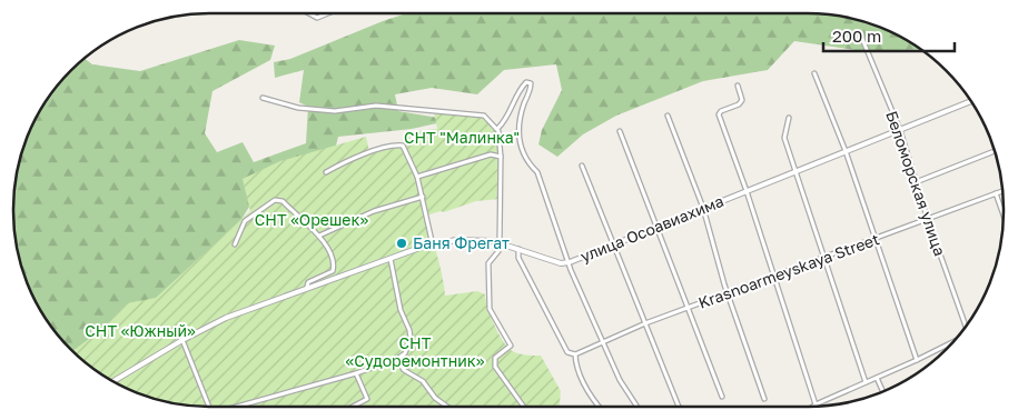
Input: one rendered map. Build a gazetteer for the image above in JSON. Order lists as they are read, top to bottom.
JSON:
{
  "streets": {
    "street": ["Беломорская улица", "улица Осоавиахима", "Krasnoarmeyskaya Street"]
  },
  "crossings": [
    ["Беломорская улица", "улица Осоавиахима"],
    ["Беломорская улица", "Krasnoarmeyskaya Street"]
  ],
  "parks": [
    "СНТ \"Малинка\"",
    "СНТ «Орешек»",
    "СНТ «Южный»",
    "СНТ «Судоремонтник»"
  ],
  "places": ["Баня Фрегат"],
  "scale_bar": "200 m"
}
